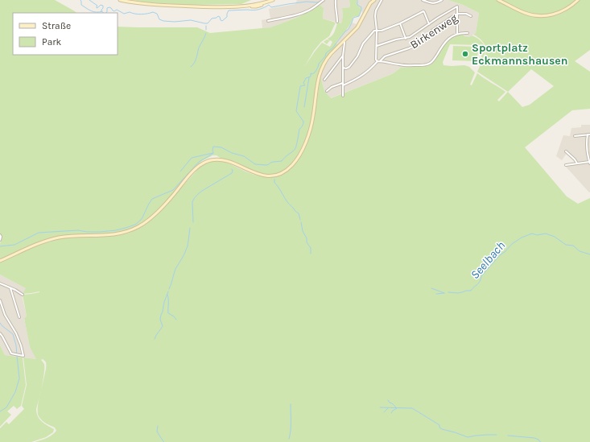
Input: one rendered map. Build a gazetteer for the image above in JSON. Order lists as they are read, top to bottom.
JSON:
{
  "streets": {
    "street": ["Birkenweg"]
  },
  "water": ["Seelbach"],
  "places": ["Sportplatz Eckmannshausen"],
  "legend": ["Straße", "Park"]
}
